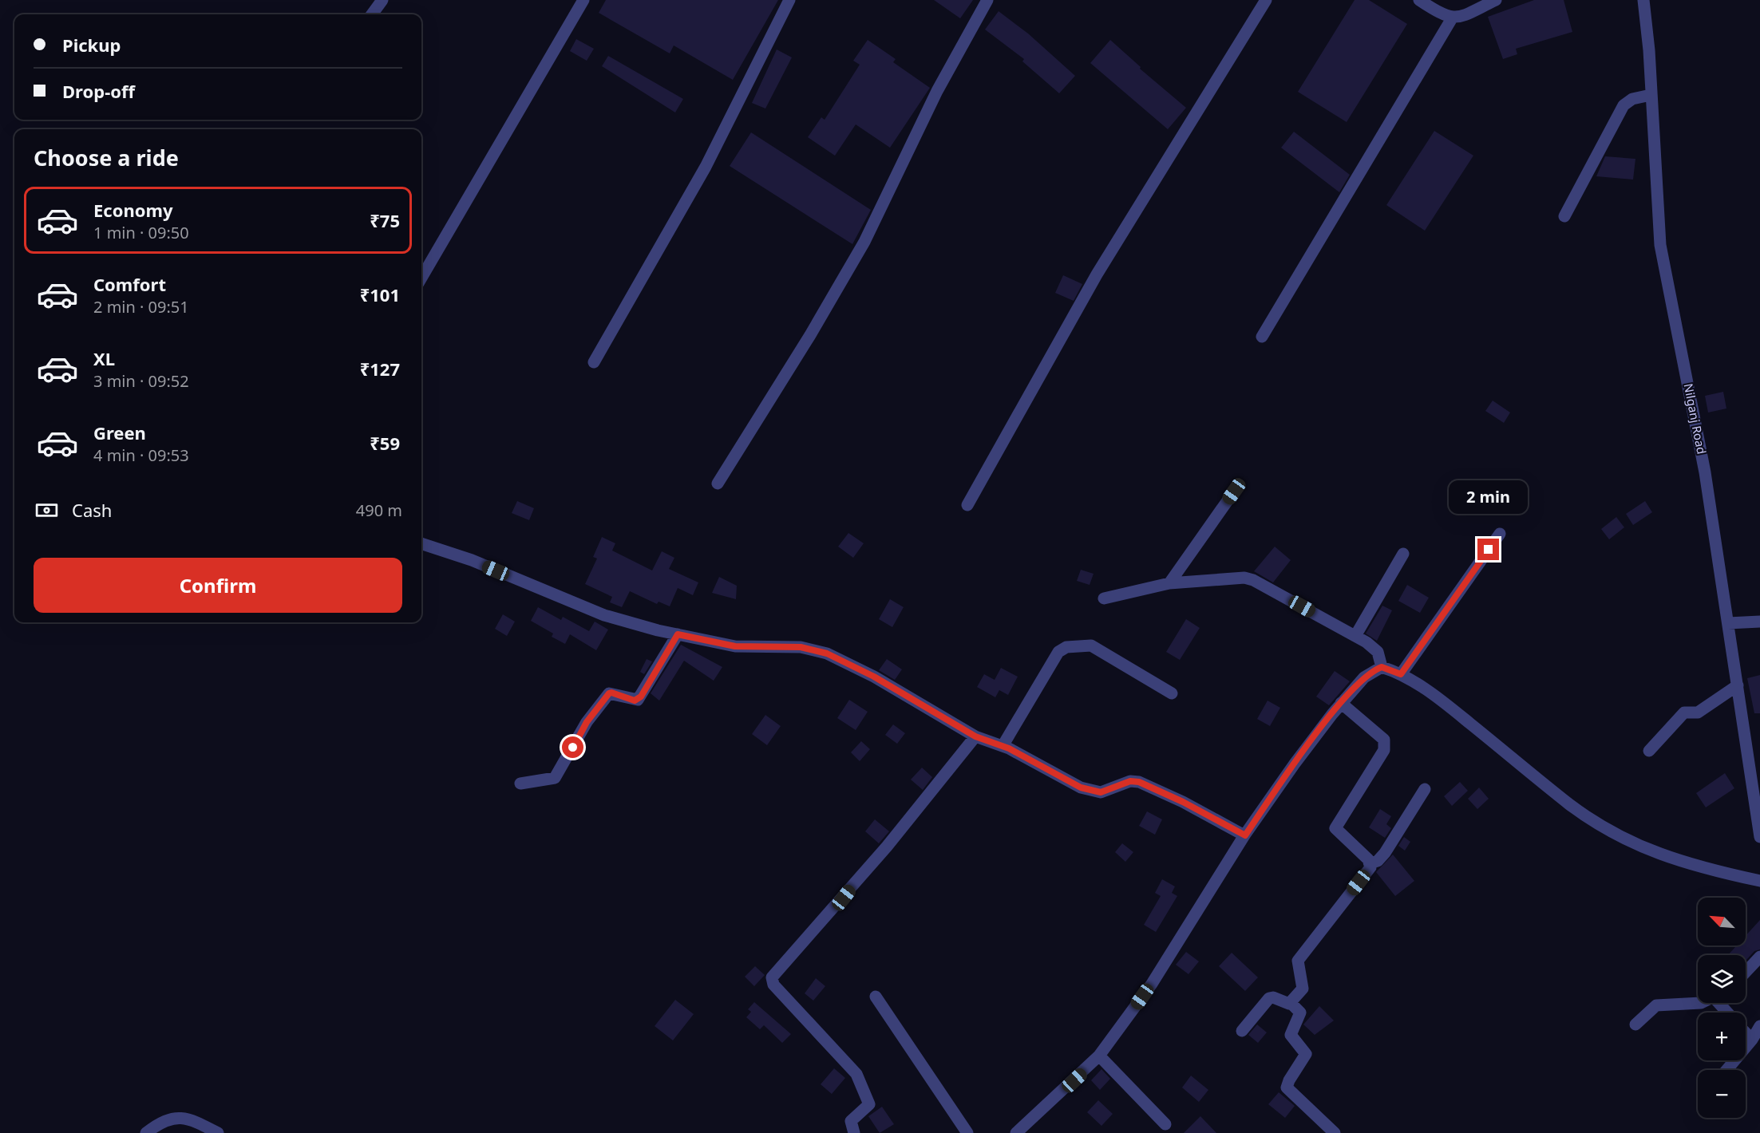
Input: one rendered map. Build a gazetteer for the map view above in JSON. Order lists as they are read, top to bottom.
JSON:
{
  "streets": {
    "street": ["Nilganj Road"]
  },
  "north": "top left",
  "page": {
    "banner": ["Pickup", "Drop-off"],
    "heading": "Choose a ride",
    "list": [
      {
        "name": "Economy",
        "note": "1 min · 09:50",
        "value": "₹75"
      },
      {
        "name": "Comfort",
        "note": "2 min · 09:51",
        "value": "₹101"
      },
      {
        "name": "XL",
        "note": "3 min · 09:52",
        "value": "₹127"
      },
      {
        "name": "Green",
        "note": "4 min · 09:53",
        "value": "₹59"
      }
    ],
    "bubble": "2 min",
    "pay": ["Cash", "490 m"],
    "buttons": "Confirm",
    "map_buttons": ["+", "−"]
  }
}
